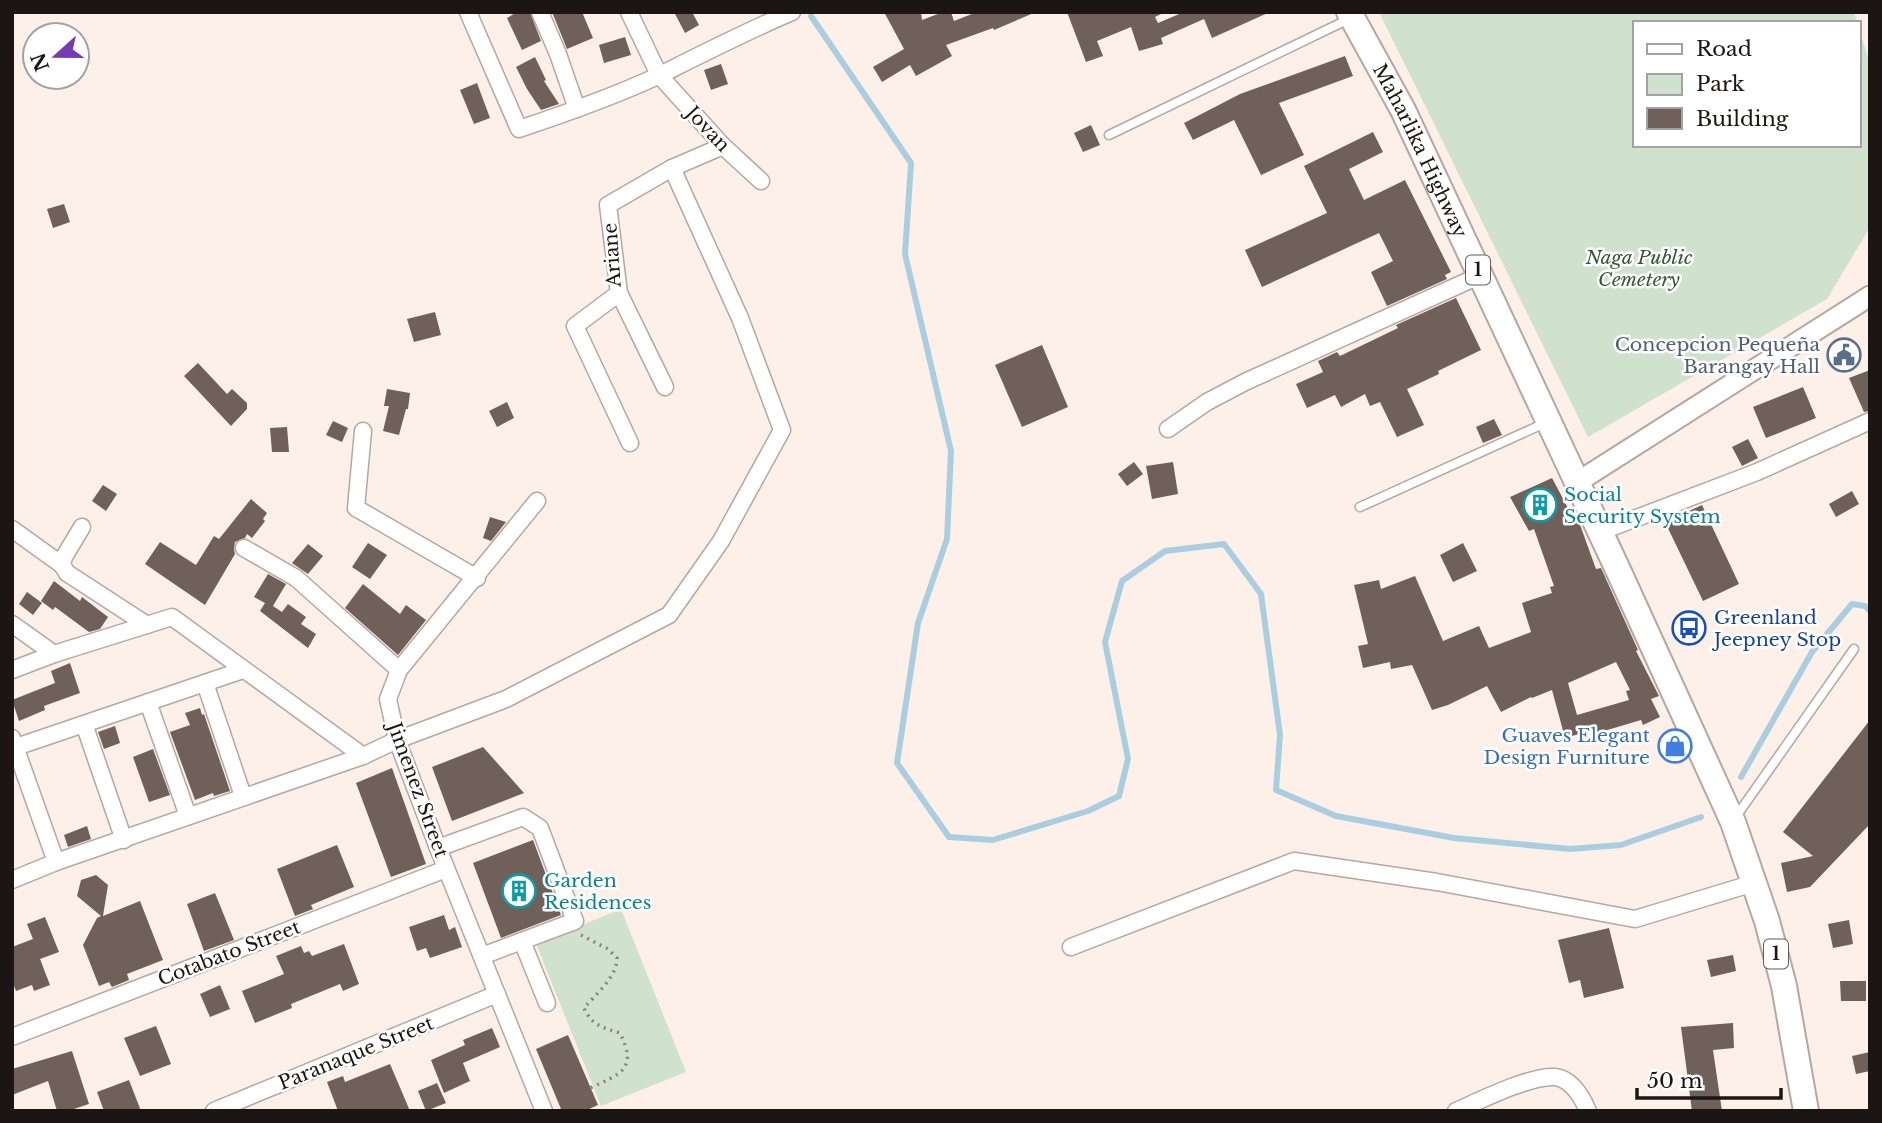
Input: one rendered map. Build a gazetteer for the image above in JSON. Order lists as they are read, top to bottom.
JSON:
{
  "streets": {
    "main road": ["Maharlika Highway", "1"],
    "street": [
      "Jovan",
      "Ariane",
      "Jimenez Street",
      "Cotabato Street",
      "Paranaque Street"
    ]
  },
  "crossings": [
    ["Jovan", "Ariane"],
    ["Jimenez Street", "Cotabato Street"],
    ["Jimenez Street", "Paranaque Street"]
  ],
  "parks": ["Naga Public Cemetery"],
  "places": {
    "public building": ["Concepcion Pequeña Barangay Hall"],
    "building": ["Social Security System", "Garden Residences"],
    "bus stop": ["Greenland Jeepney Stop"],
    "shop": ["Guaves Elegant Design Furniture"]
  },
  "legend": ["Road", "Park", "Building"],
  "scale_bar": "50 m",
  "north": "left"
}
